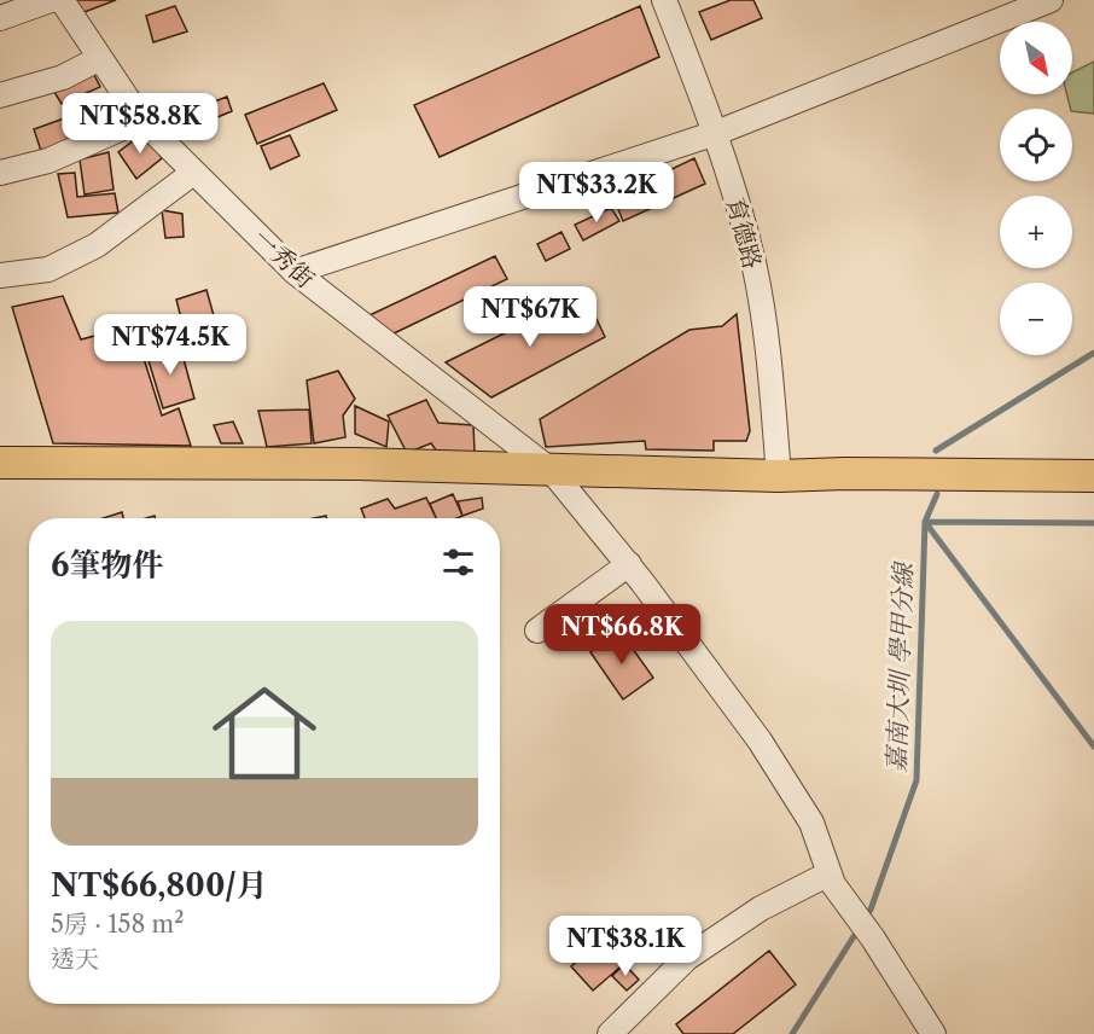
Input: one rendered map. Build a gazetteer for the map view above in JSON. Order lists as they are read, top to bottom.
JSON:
{
  "streets": {
    "street": ["育德路", "一秀街"]
  },
  "water": ["嘉南大圳 學甲分線"],
  "north": "bottom right",
  "page": {
    "map_buttons": ["+", "−"],
    "price": [
      "NT$58.8K",
      "NT$33.2K",
      "NT$67K",
      "NT$74.5K",
      "NT$66.8K",
      "NT$38.1K"
    ],
    "heading": "6筆物件",
    "list": [
      {
        "name": "NT$66,800/月",
        "note": "5房 · 158 m² · 透天"
      }
    ]
  }
}
